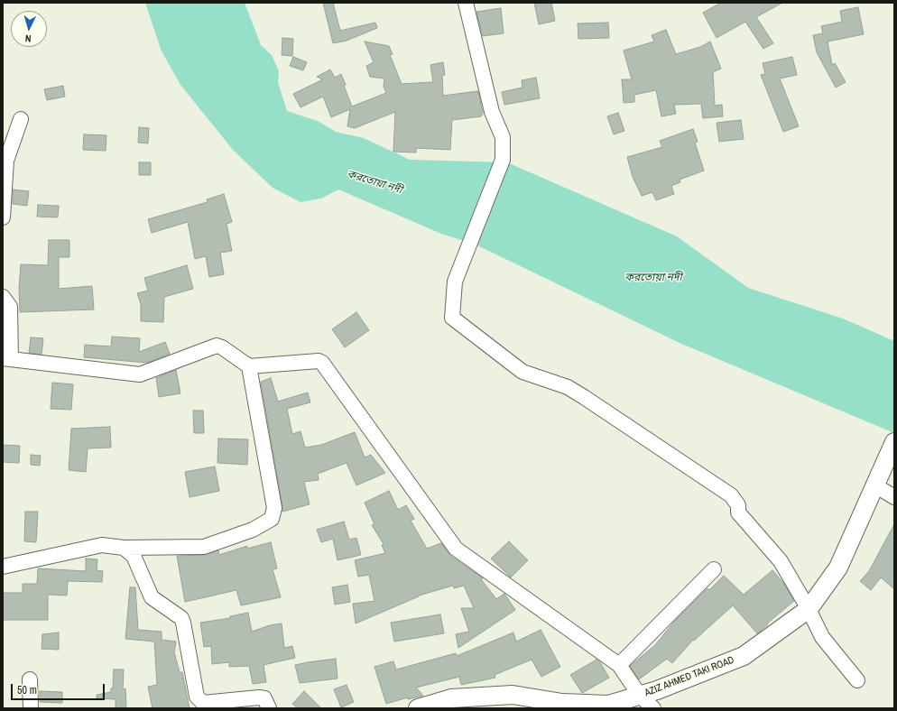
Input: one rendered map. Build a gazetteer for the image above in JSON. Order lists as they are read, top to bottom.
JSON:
{
  "streets": {
    "street": ["AZIZ AHMED TAKI ROAD"]
  },
  "water": ["করতোয়া নদী"],
  "scale_bar": "50 m",
  "north": "bottom"
}
